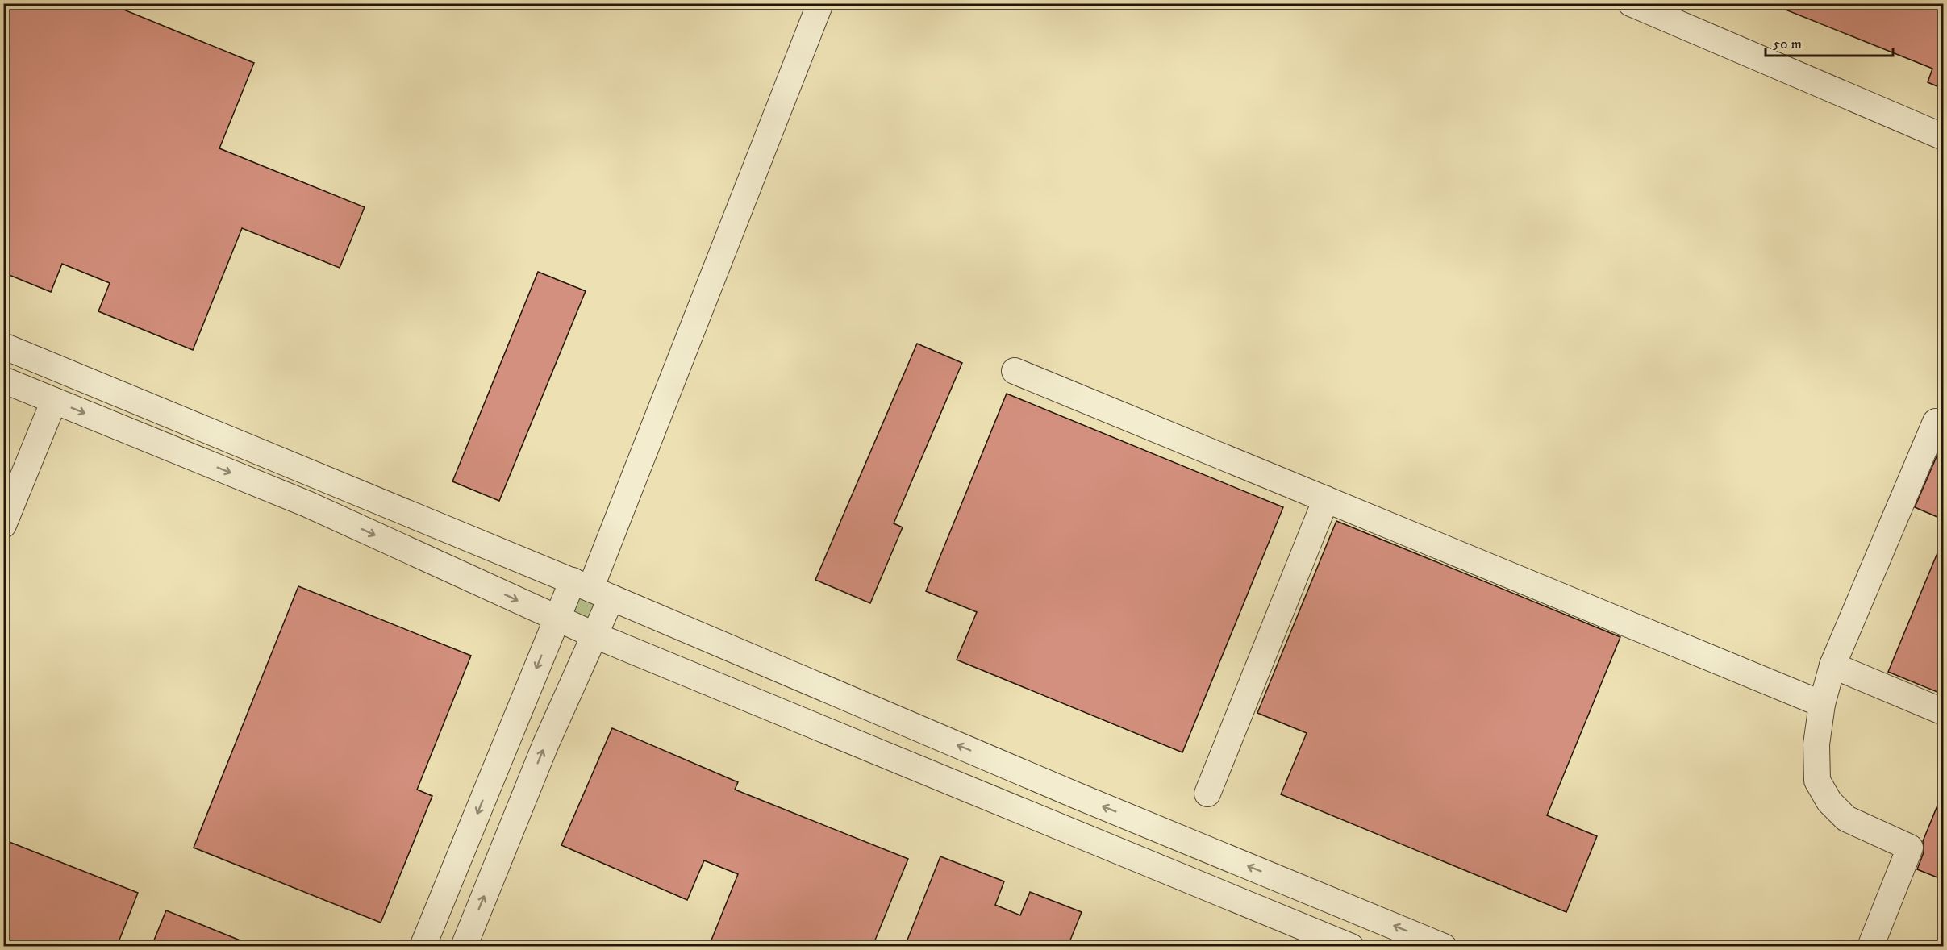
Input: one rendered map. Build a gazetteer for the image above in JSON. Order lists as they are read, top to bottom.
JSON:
{
  "scale_bar": "50 m"
}
